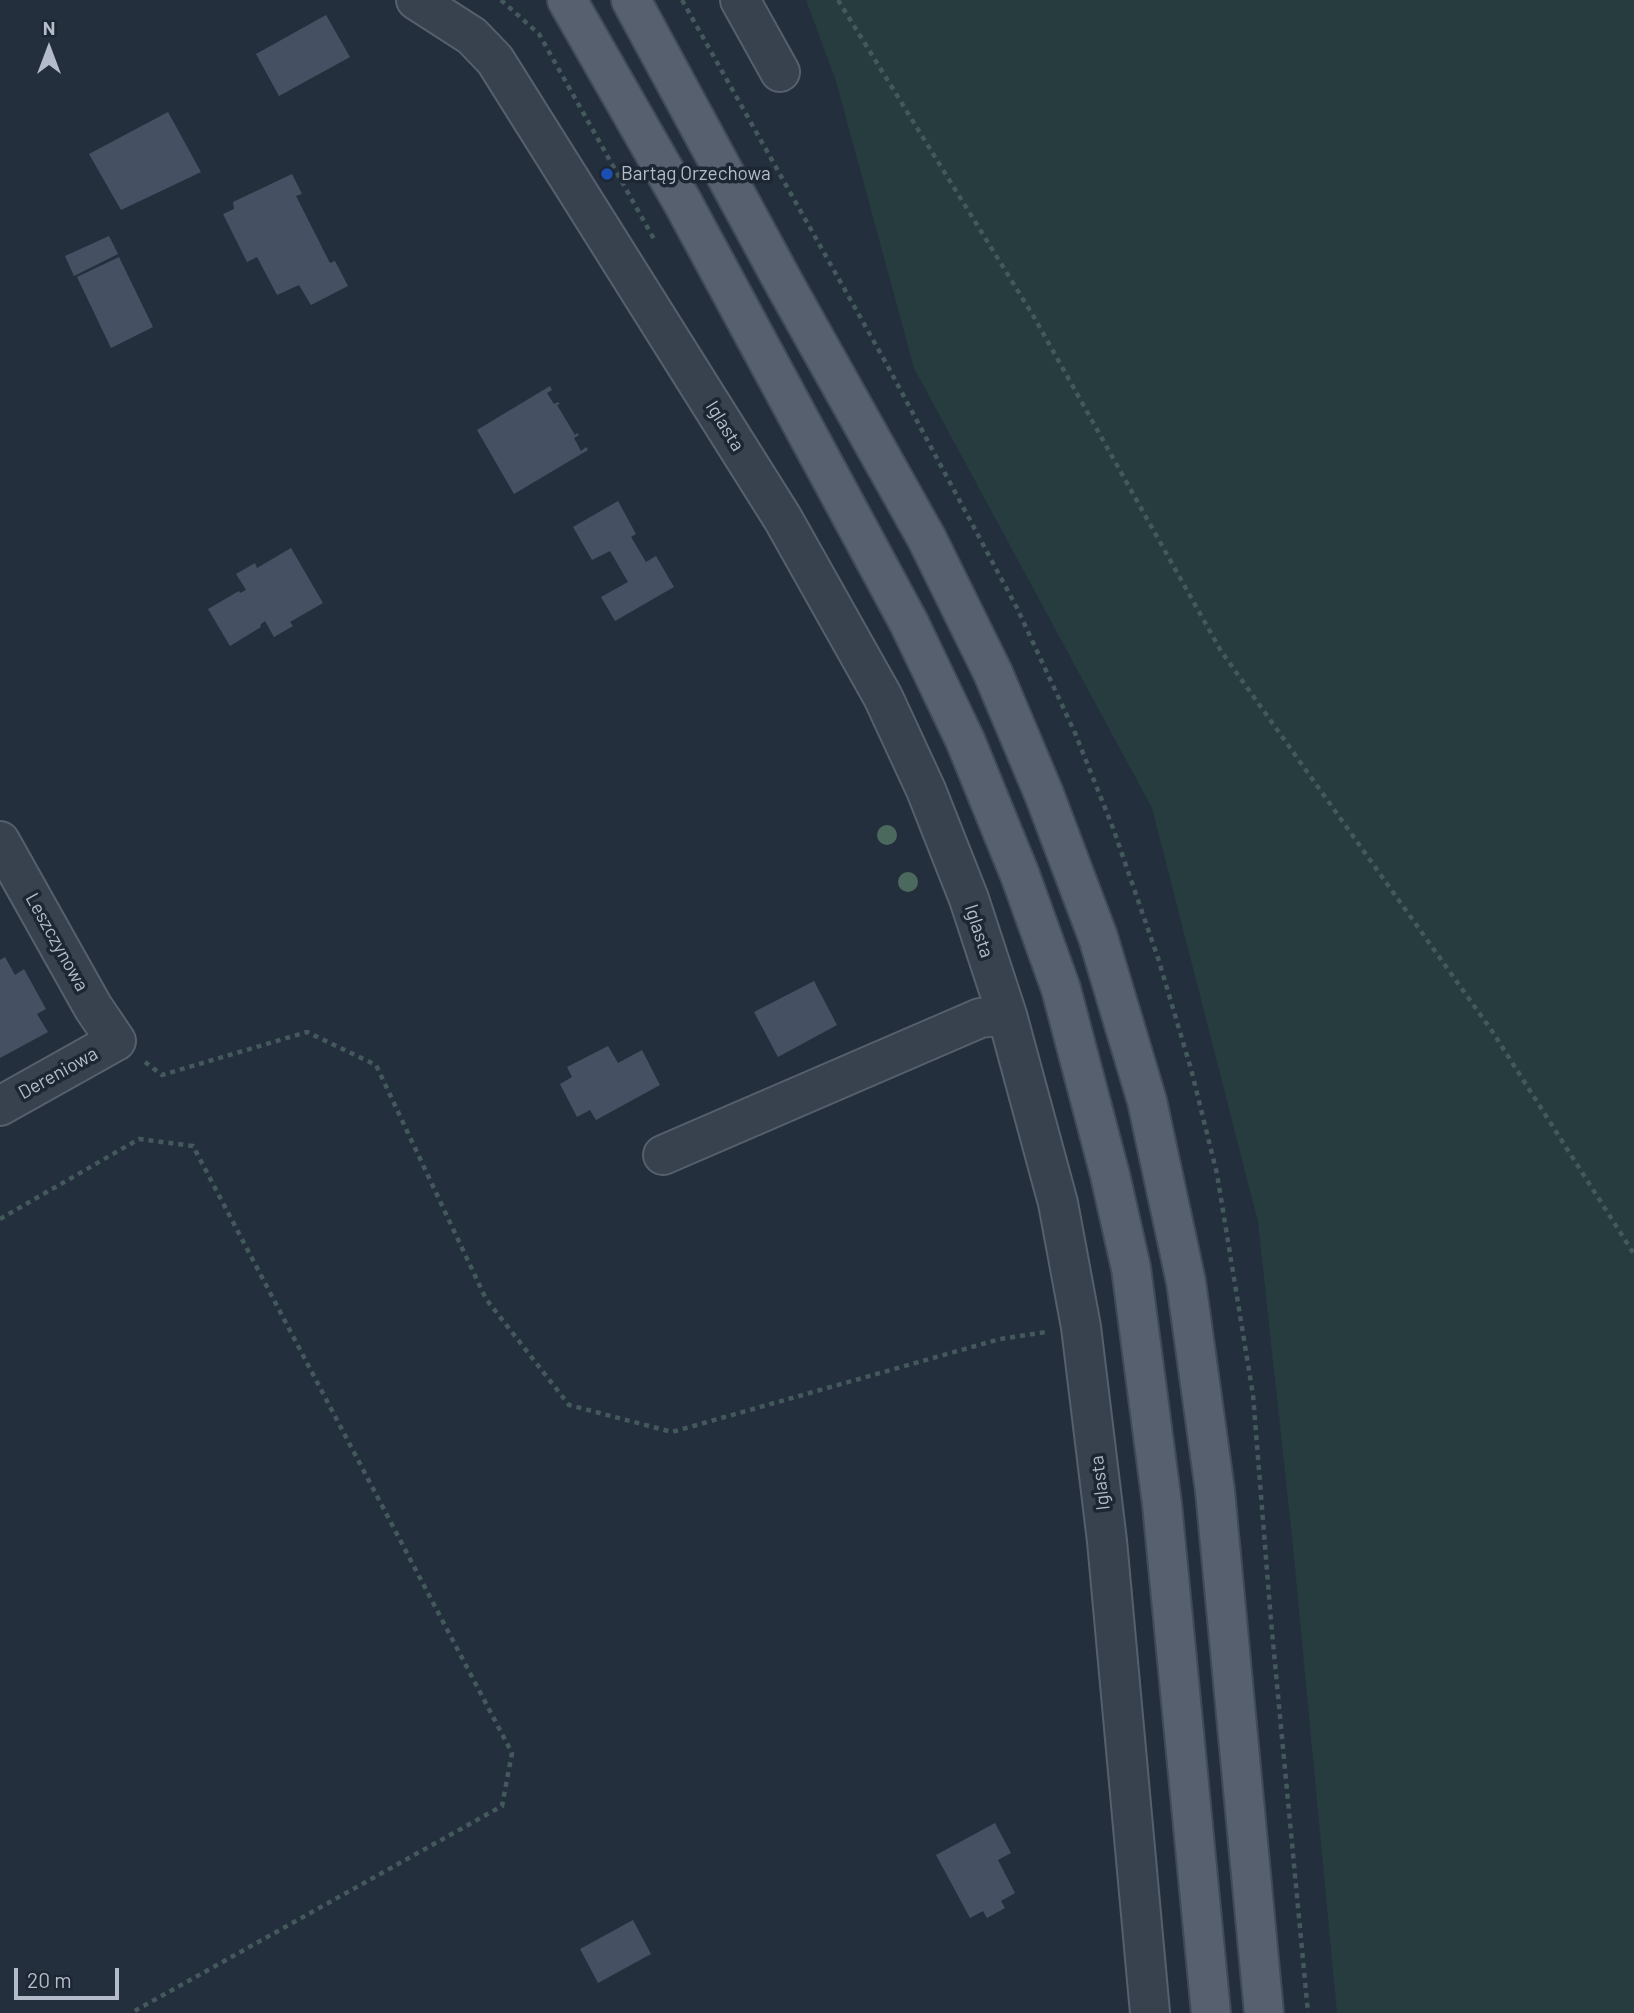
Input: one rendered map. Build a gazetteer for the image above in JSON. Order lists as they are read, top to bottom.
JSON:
{
  "streets": {
    "street": ["Iglasta", "Leszczynowa", "Dereniowa"]
  },
  "crossings": [
    ["Leszczynowa", "Dereniowa"]
  ],
  "places": ["Bartąg Orzechowa"],
  "scale_bar": "20 m",
  "north": "top"
}
